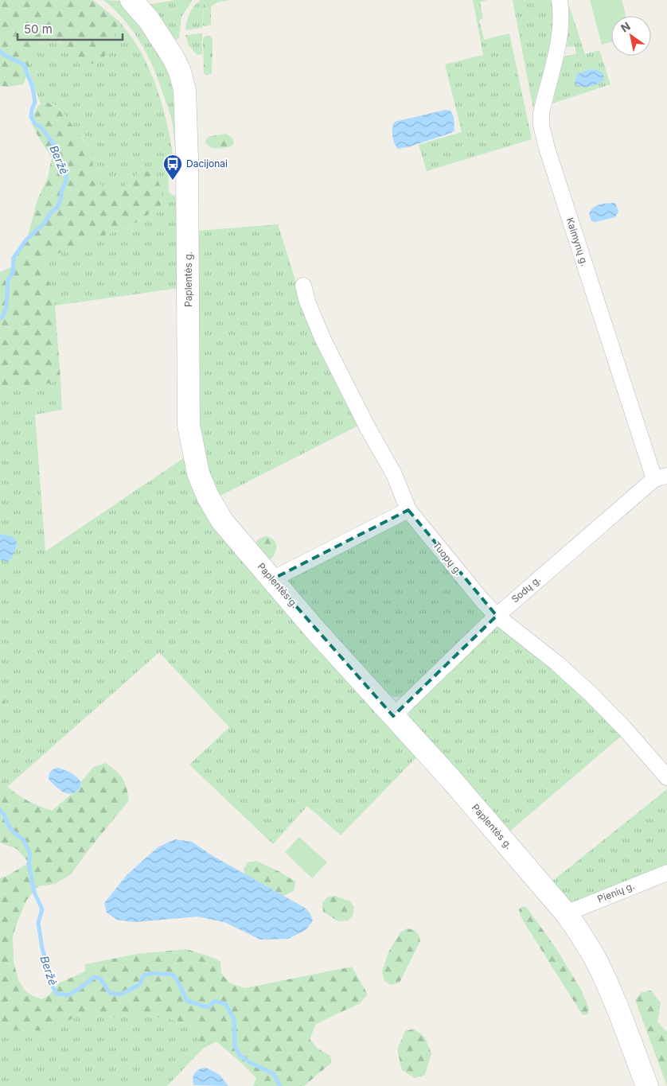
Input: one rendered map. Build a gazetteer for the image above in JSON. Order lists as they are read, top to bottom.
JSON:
{
  "streets": {
    "main road": ["Paplentės g."],
    "street": [
      "Kaimynų g.",
      "Tuopų g.",
      "Sodų g.",
      "Pienių g."
    ]
  },
  "crossings": [
    ["Kaimynų g.", "Sodų g."],
    ["Paplentės g.", "Sodų g."],
    ["Paplentės g.", "Pienių g."],
    ["Tuopų g.", "Sodų g."]
  ],
  "water": ["Beržė"],
  "places": {
    "bus stop": ["Dacijonai"]
  },
  "scale_bar": "50 m",
  "north": "top left"
}
